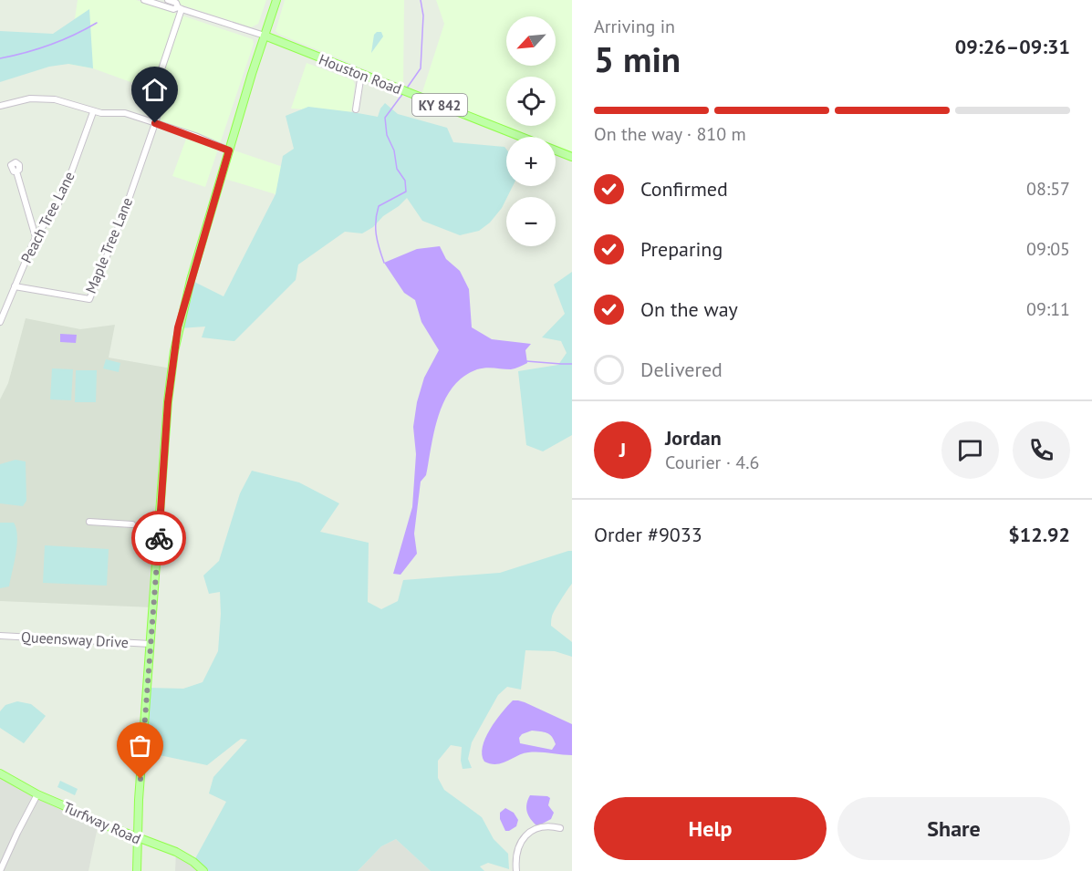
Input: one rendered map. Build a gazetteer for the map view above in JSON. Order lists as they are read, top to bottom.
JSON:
{
  "streets": {
    "main road": ["Houston Road", "KY 842", "Turfway Road"],
    "street": ["Peach Tree Lane", "Maple Tree Lane", "Queensway Drive"]
  },
  "crossings": [
    ["Peach Tree Lane", "Maple Tree Lane"]
  ],
  "north": "bottom left",
  "page": {
    "heading": ["5 min", "Arriving in", "09:26–09:31"],
    "panel": [
      "Jordan",
      "Courier · 4.6",
      "Order #9033",
      "$12.92"
    ],
    "map_buttons": ["+", "−"],
    "bar": "On the way · 810 m",
    "list": [
      ["Confirmed", "08:57"],
      ["Preparing", "09:05"],
      ["On the way", "09:11"],
      "Delivered"
    ],
    "round": "J",
    "buttons": ["Help", "Share"]
  }
}
